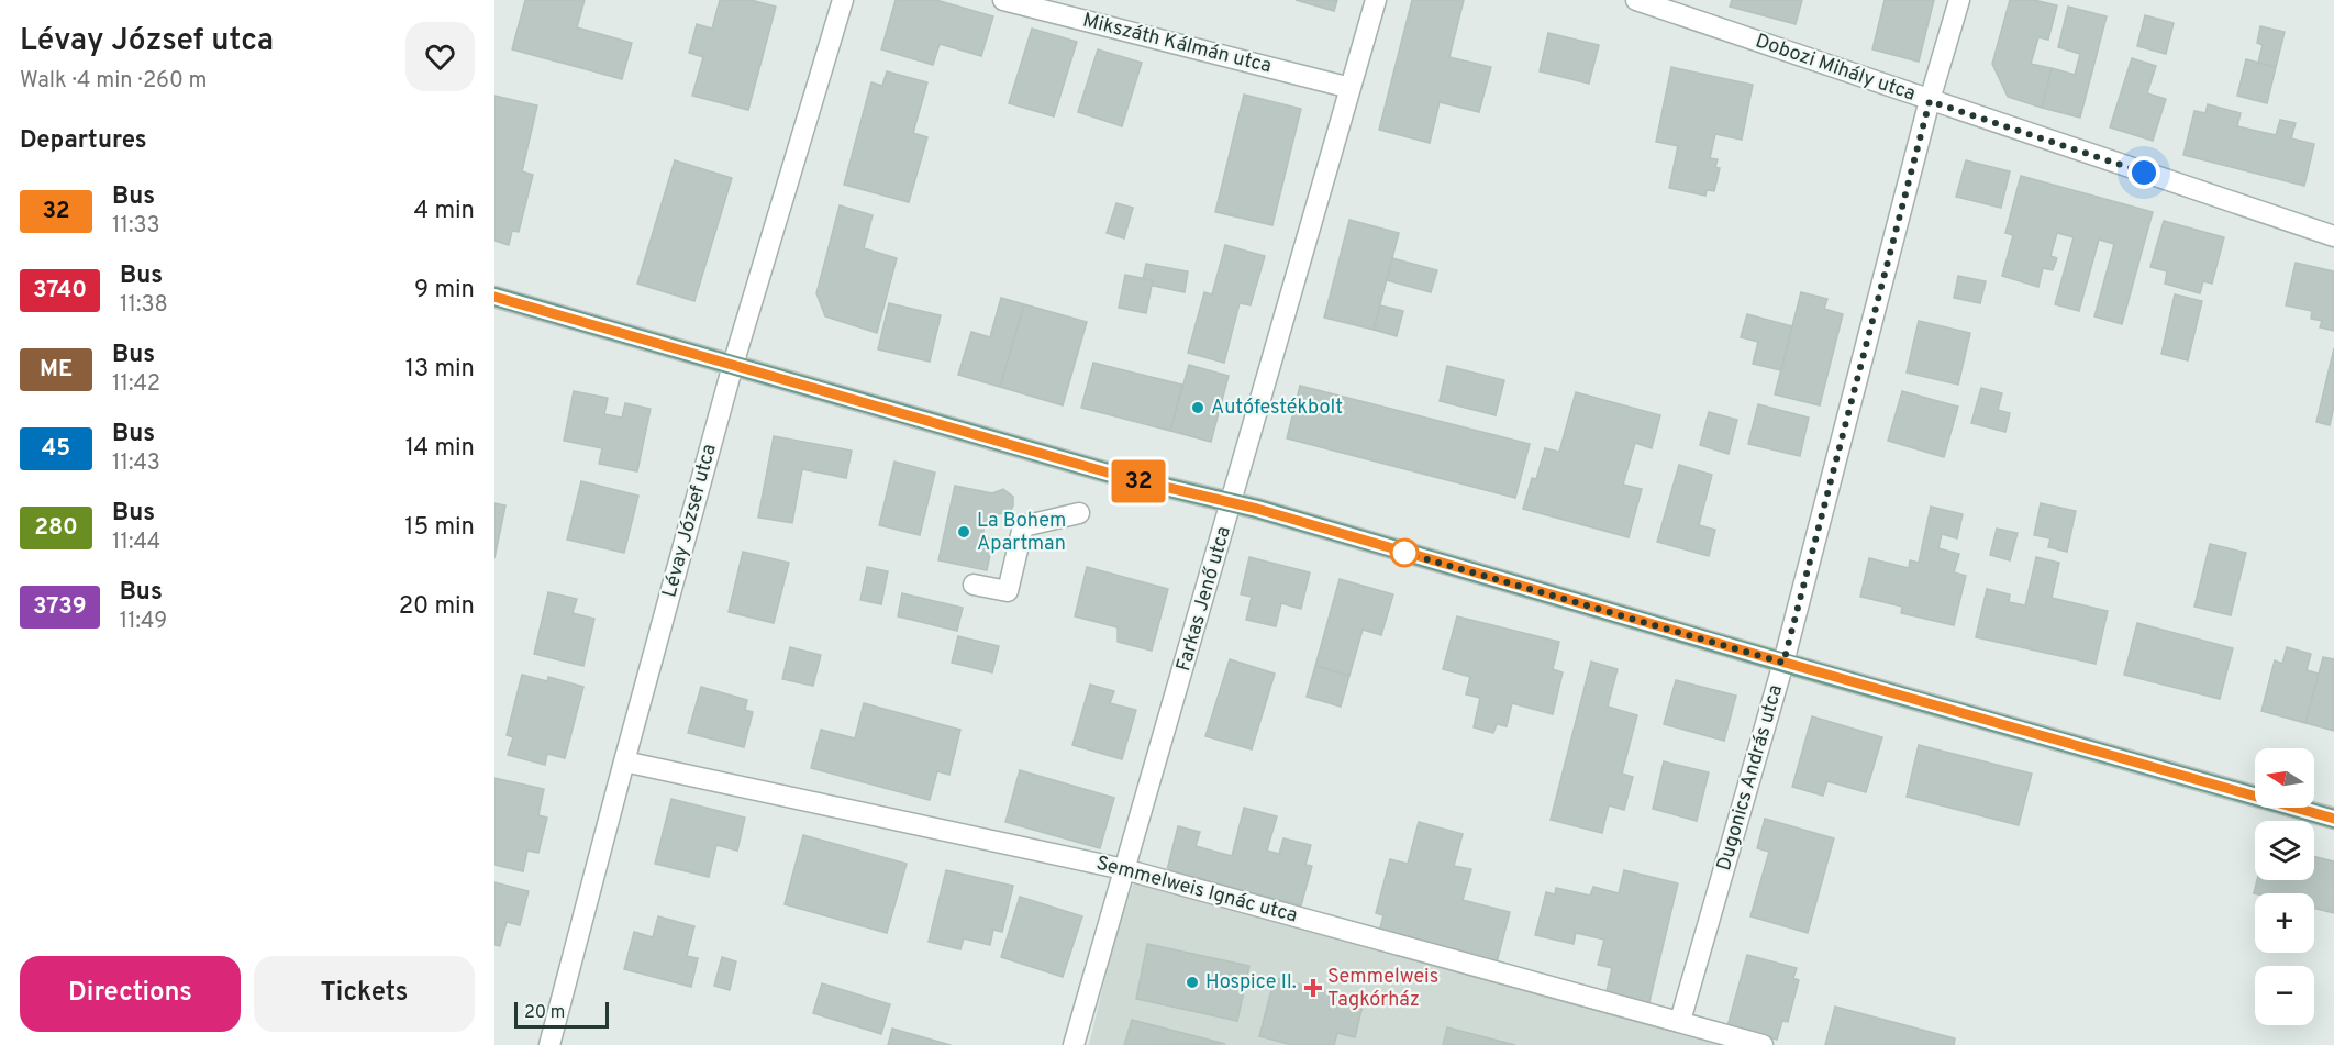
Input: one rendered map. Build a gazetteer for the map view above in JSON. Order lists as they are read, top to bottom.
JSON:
{
  "streets": {
    "street": [
      "Mikszáth Kálmán utca",
      "Dobozi Mihály utca",
      "Lévay József utca",
      "Farkas Jenő utca",
      "Dugonics András utca",
      "Semmelweis Ignác utca"
    ]
  },
  "crossings": [
    ["Mikszáth Kálmán utca", "Farkas Jenő utca"],
    ["Dobozi Mihály utca", "Dugonics András utca"],
    ["Lévay József utca", "Semmelweis Ignác utca"],
    ["Farkas Jenő utca", "Semmelweis Ignác utca"],
    ["Dugonics András utca", "Semmelweis Ignác utca"]
  ],
  "places": {
    "other": ["Autófestékbolt", "La Bohem Apartman", "Hospice II."],
    "health": ["Semmelweis Tagkórház"]
  },
  "lines": ["bus line 32"],
  "scale_bar": "20 m",
  "north": "left",
  "page": {
    "heading": [
      ["Lévay József utca", "Walk · 4 min · 260 m"],
      "Departures"
    ],
    "on_map": "32",
    "list": [
      {
        "mark": "32",
        "name": "Bus",
        "note": "11:33",
        "value": "4 min"
      },
      {
        "mark": "3740",
        "name": "Bus",
        "note": "11:38",
        "value": "9 min"
      },
      {
        "mark": "ME",
        "name": "Bus",
        "note": "11:42",
        "value": "13 min"
      },
      {
        "mark": "45",
        "name": "Bus",
        "note": "11:43",
        "value": "14 min"
      },
      {
        "mark": "280",
        "name": "Bus",
        "note": "11:44",
        "value": "15 min"
      },
      {
        "mark": "3739",
        "name": "Bus",
        "note": "11:49",
        "value": "20 min"
      }
    ],
    "map_buttons": ["+", "−"],
    "buttons": ["Directions", "Tickets"],
    "scale": "20 m"
  }
}
